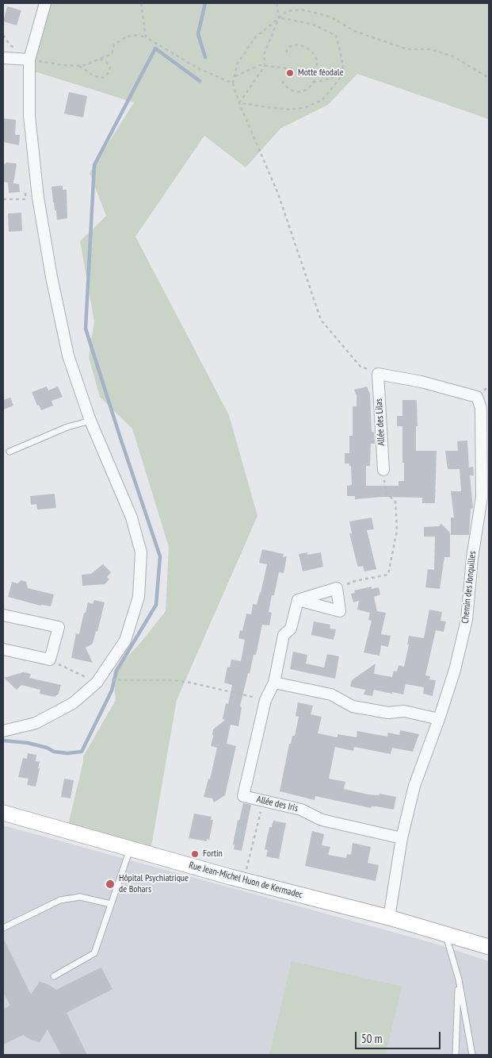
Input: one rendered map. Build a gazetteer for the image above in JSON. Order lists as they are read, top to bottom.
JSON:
{
  "streets": {
    "street": [
      "Allée des Lilas",
      "Chemin des Jonquilles",
      "Allée des Iris",
      "Rue Jean-Michel Huon de Kermadec"
    ]
  },
  "crossings": [
    ["Allée des Lilas", "Chemin des Jonquilles"],
    ["Chemin des Jonquilles", "Allée des Iris"],
    ["Chemin des Jonquilles", "Rue Jean-Michel Huon de Kermadec"]
  ],
  "places": ["Motte féodale", "Fortin", "Hôpital Psychiatrique de Bohars"],
  "scale_bar": "50 m"
}
